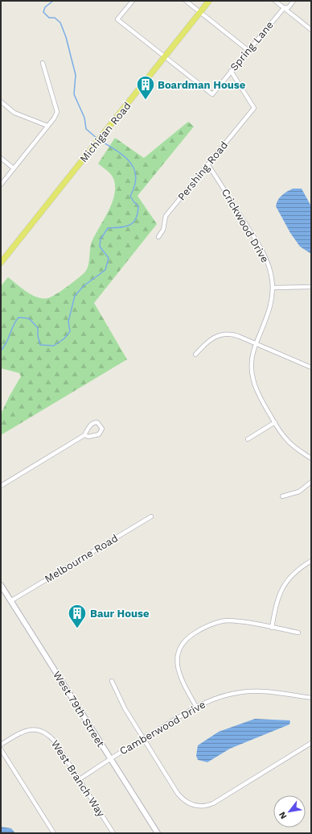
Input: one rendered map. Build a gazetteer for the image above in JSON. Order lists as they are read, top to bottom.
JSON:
{
  "streets": {
    "main road": ["Michigan Road", "West 79th Street"],
    "street": [
      "Spring Lane",
      "Pershing Road",
      "Crickwood Drive",
      "Melbourne Road",
      "Camberwood Drive",
      "West Branch Way"
    ]
  },
  "crossings": [
    ["Spring Lane", "Michigan Road"],
    ["Spring Lane", "Pershing Road"],
    ["Pershing Road", "Crickwood Drive"],
    ["Melbourne Road", "West 79th Street"],
    ["West 79th Street", "Camberwood Drive"],
    ["Camberwood Drive", "West Branch Way"]
  ],
  "places": {
    "building": ["Boardman House", "Baur House"]
  },
  "north": "bottom left"
}
